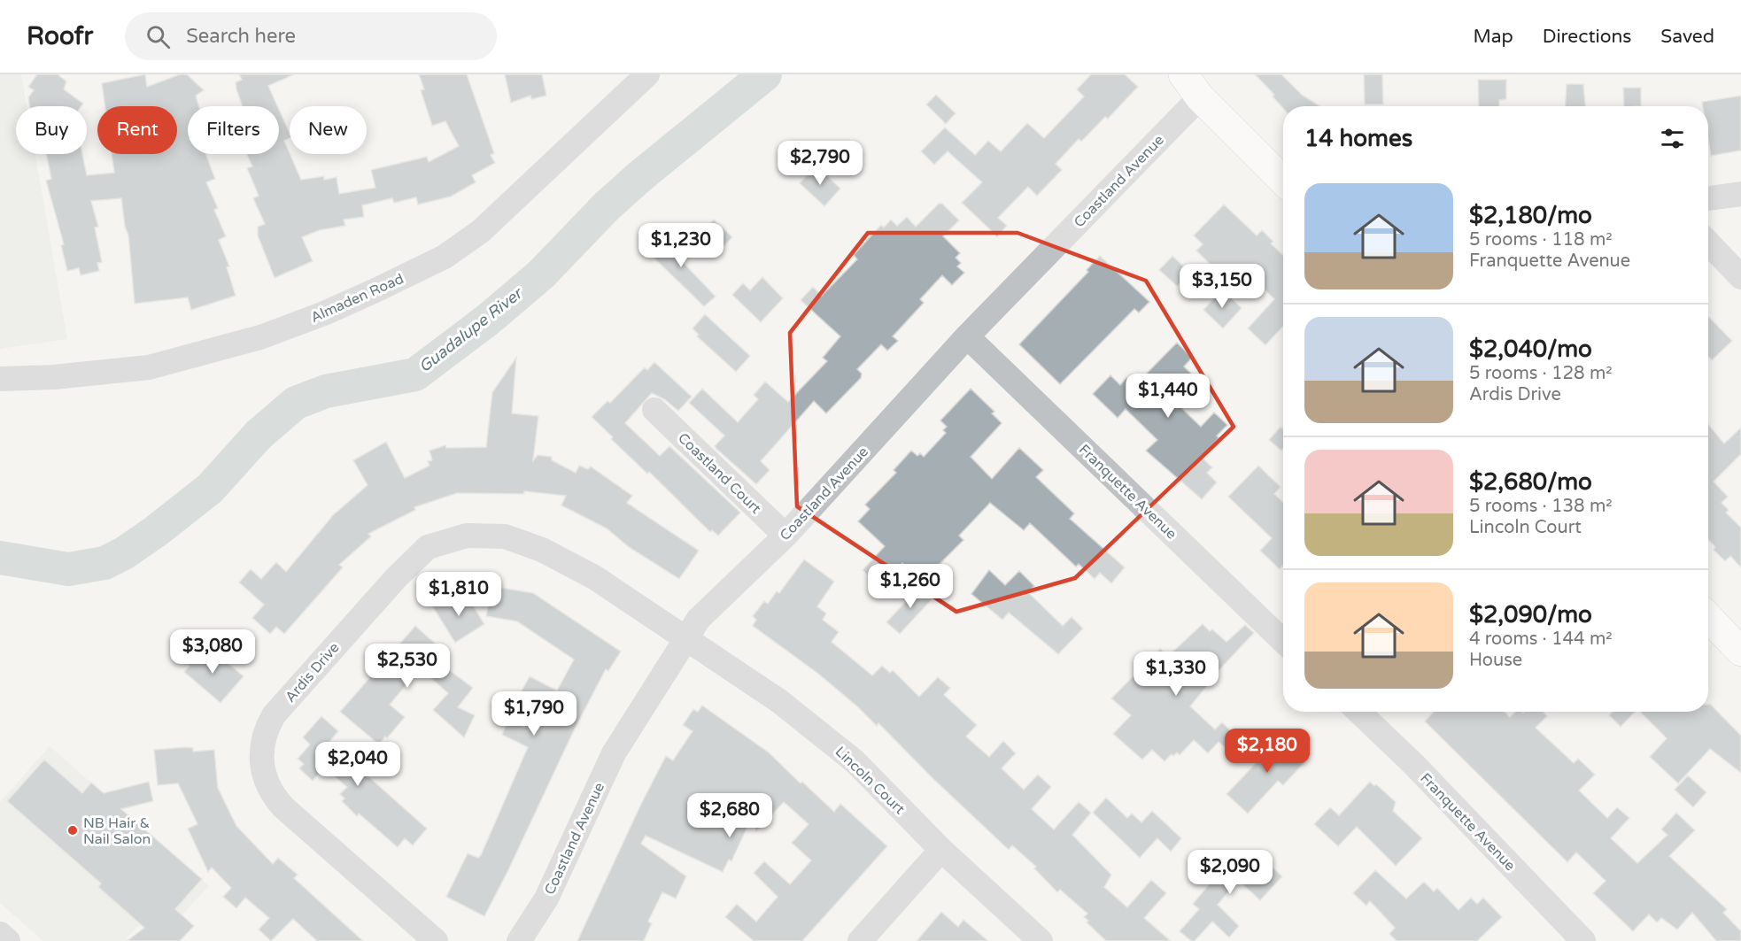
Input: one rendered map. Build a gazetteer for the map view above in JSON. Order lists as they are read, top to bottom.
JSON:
{
  "streets": {
    "street": [
      "Coastland Avenue",
      "Almaden Road",
      "Coastland Court",
      "Franquette Avenue",
      "Ardis Drive",
      "Lincoln Court"
    ]
  },
  "crossings": [
    ["Coastland Avenue", "Coastland Court"],
    ["Coastland Avenue", "Franquette Avenue"],
    ["Coastland Avenue", "Ardis Drive"],
    ["Coastland Avenue", "Lincoln Court"],
    ["Ardis Drive", "Lincoln Court"]
  ],
  "water": ["Guadalupe River"],
  "places": ["NB Hair & Nail Salon"],
  "page": {
    "header": "Roofr",
    "search": "Search here",
    "nav": ["Map", "Directions", "Saved"],
    "chip": [
      "Buy",
      "Rent",
      "Filters",
      "New"
    ],
    "heading": "14 homes",
    "price": [
      "$2,790",
      "$1,230",
      "$3,150",
      "$1,440",
      "$1,260",
      "$1,810",
      "$3,080",
      "$2,530",
      "$1,330",
      "$1,790",
      "$2,180",
      "$2,040",
      "$2,680",
      "$2,090"
    ],
    "list": [
      {
        "name": "$2,180/mo",
        "note": "5 rooms · 118 m² · Franquette Avenue"
      },
      {
        "name": "$2,040/mo",
        "note": "5 rooms · 128 m² · Ardis Drive"
      },
      {
        "name": "$2,680/mo",
        "note": "5 rooms · 138 m² · Lincoln Court"
      },
      {
        "name": "$2,090/mo",
        "note": "4 rooms · 144 m² · House"
      }
    ]
  }
}
